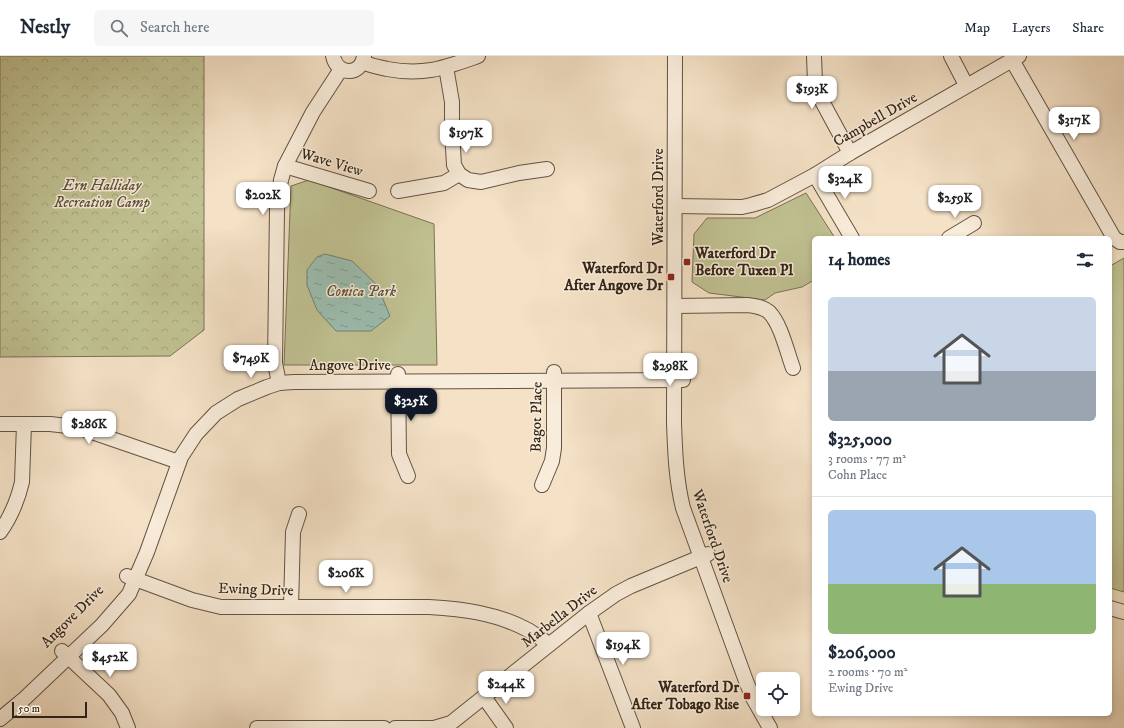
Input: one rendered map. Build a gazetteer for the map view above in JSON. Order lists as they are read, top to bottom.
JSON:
{
  "streets": {
    "street": [
      "Campbell Drive",
      "Wave View",
      "Waterford Drive",
      "Angove Drive",
      "Bagot Place",
      "Ewing Drive",
      "Marbella Drive"
    ]
  },
  "crossings": [
    ["Campbell Drive", "Waterford Drive"],
    ["Waterford Drive", "Angove Drive"],
    ["Waterford Drive", "Marbella Drive"],
    ["Angove Drive", "Bagot Place"],
    ["Angove Drive", "Ewing Drive"],
    ["Ewing Drive", "Marbella Drive"]
  ],
  "parks": ["Ern Halliday Recreation Camp", "Conica Park"],
  "places": {
    "transit": ["Waterford Dr Before Tuxen Pl", "Waterford Dr After Angove Dr", "Waterford Dr After Tobago Rise"]
  },
  "scale_bar": "50 m",
  "page": {
    "header": "Nestly",
    "search": "Search here",
    "nav": ["Map", "Layers", "Share"],
    "price": [
      "$193K",
      "$317K",
      "$197K",
      "$324K",
      "$202K",
      "$259K",
      "$749K",
      "$298K",
      "$325K",
      "$286K",
      "$206K",
      "$194K",
      "$452K",
      "$244K"
    ],
    "heading": "14 homes",
    "list": [
      {
        "name": "$325,000",
        "note": "3 rooms · 77 m² · Cohn Place"
      },
      {
        "name": "$206,000",
        "note": "2 rooms · 70 m² · Ewing Drive"
      }
    ],
    "scale": "50 m"
  }
}
